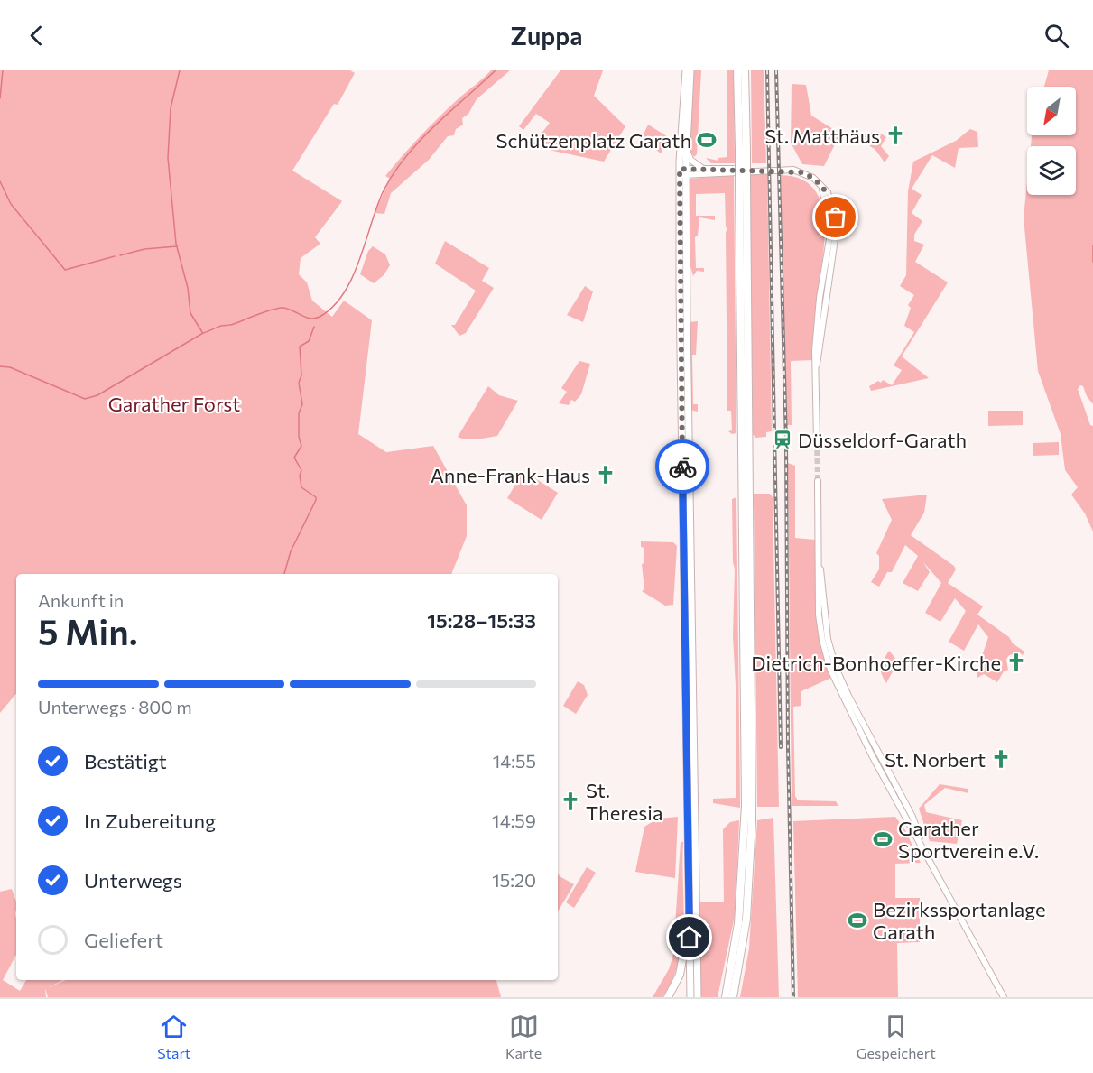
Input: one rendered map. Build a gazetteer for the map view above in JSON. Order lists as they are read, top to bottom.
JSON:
{
  "parks": ["Garather Forst"],
  "places": {
    "church": [
      "St. Matthäus",
      "Anne-Frank-Haus",
      "Dietrich-Bonhoeffer-Kirche",
      "St. Norbert",
      "St. Theresia"
    ],
    "sports": ["Schützenplatz Garath", "Garather Sportverein e.V.", "Bezirkssportanlage Garath"],
    "station": ["Düsseldorf-Garath"]
  },
  "north": "bottom left",
  "page": {
    "header": "Zuppa",
    "heading": ["5 Min.", "Ankunft in", "15:28–15:33"],
    "bar": "Unterwegs · 800 m",
    "list": [
      ["Bestätigt", "14:55"],
      ["In Zubereitung", "14:59"],
      ["Unterwegs", "15:20"],
      "Geliefert"
    ],
    "tabs": ["Start", "Karte", "Gespeichert"]
  }
}
